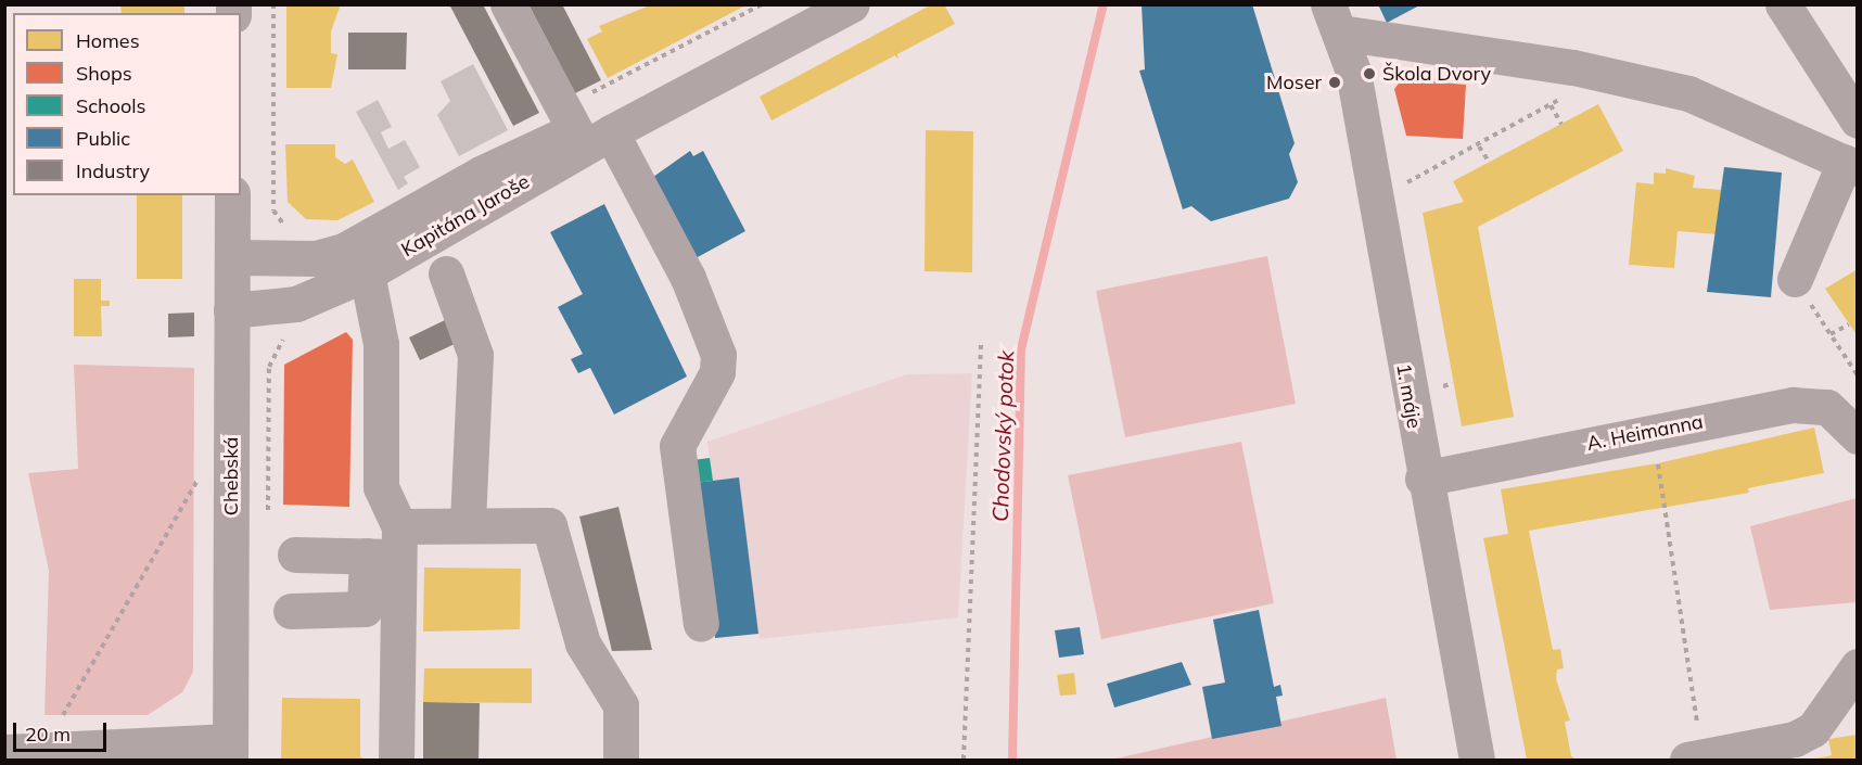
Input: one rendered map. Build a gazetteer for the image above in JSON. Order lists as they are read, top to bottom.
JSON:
{
  "streets": {
    "street": [
      "Kapitána Jaroše",
      "1. máje",
      "A. Heimanna",
      "Chebská"
    ]
  },
  "crossings": [
    ["Kapitána Jaroše", "Chebská"],
    ["1. máje", "A. Heimanna"]
  ],
  "water": ["Chodovský potok"],
  "places": ["Škola Dvory", "Moser"],
  "legend": [
    "Homes",
    "Shops",
    "Schools",
    "Public",
    "Industry"
  ],
  "scale_bar": "20 m"
}
